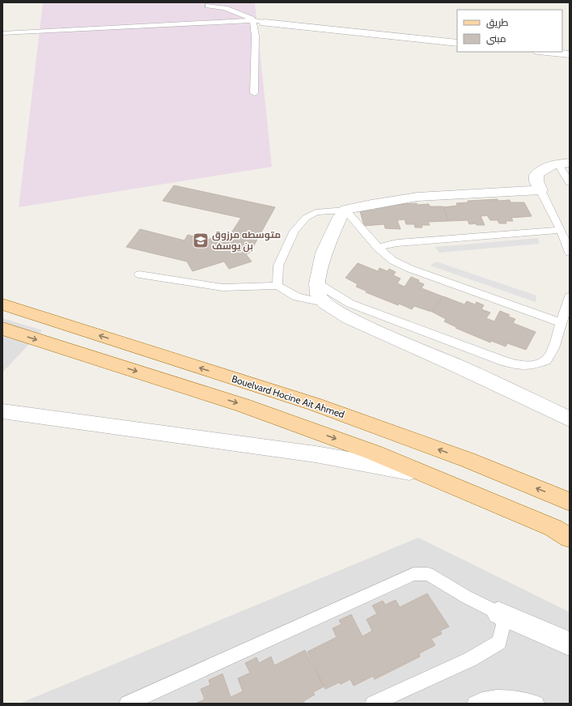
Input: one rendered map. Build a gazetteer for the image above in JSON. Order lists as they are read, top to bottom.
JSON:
{
  "streets": {
    "main road": ["Bouelvard Hocine Ait Ahmed"]
  },
  "places": {
    "school or university": ["متوسطه مرزوق بن يوسف"]
  },
  "legend": ["طريق", "مبنى"]
}
